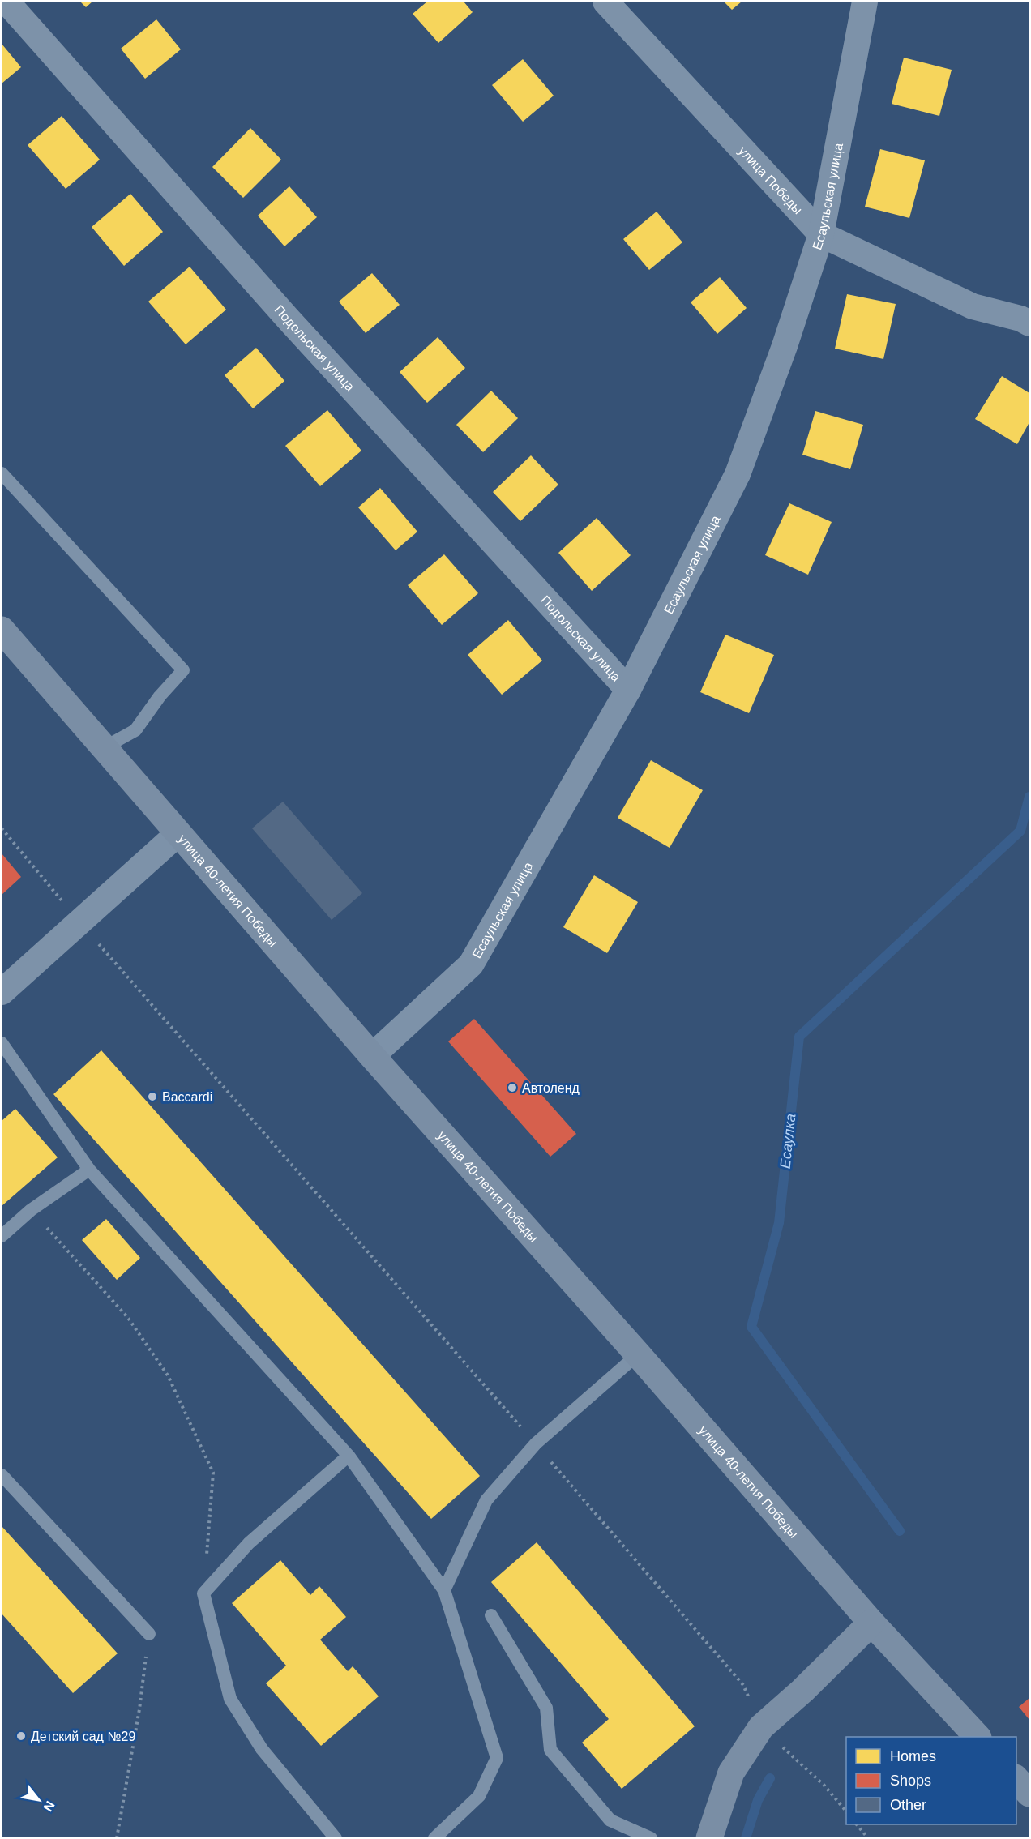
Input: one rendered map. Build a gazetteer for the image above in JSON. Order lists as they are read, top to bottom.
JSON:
{
  "streets": {
    "main road": ["улица 40-летия Победы"],
    "street": ["улица Победы", "Есаульская улица", "Подольская улица"]
  },
  "crossings": [
    ["улица Победы", "Есаульская улица"],
    ["Есаульская улица", "Подольская улица"],
    ["Есаульская улица", "улица 40-летия Победы"]
  ],
  "water": ["Есаулка"],
  "places": ["Автоленд", "Baccardi", "Детский сад №29"],
  "legend": ["Homes", "Shops", "Other"],
  "north": "bottom right"
}
